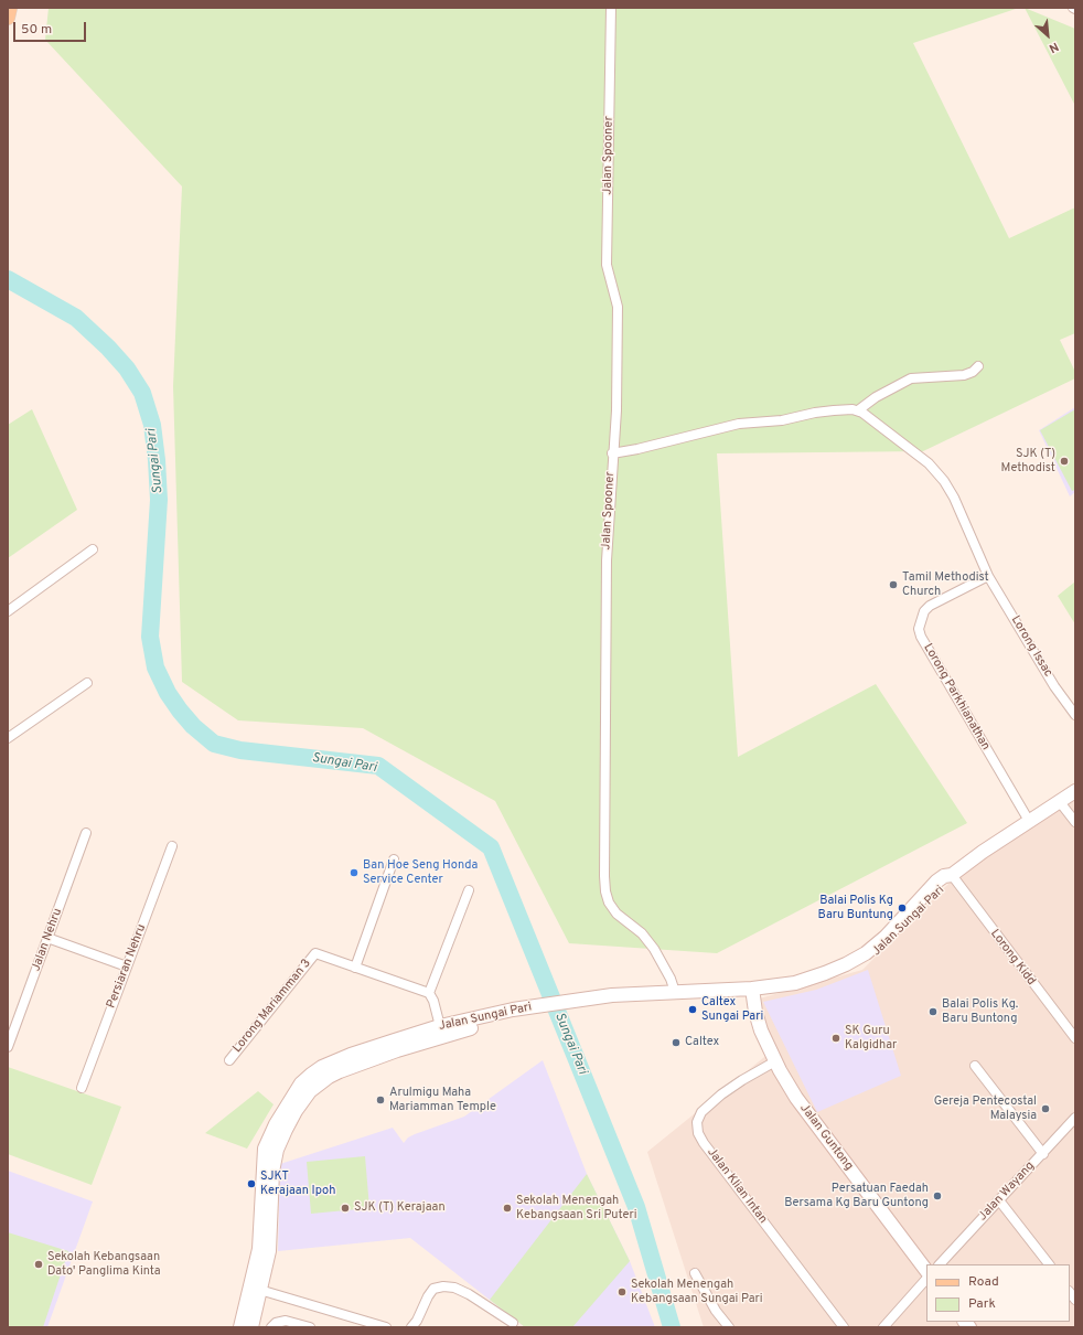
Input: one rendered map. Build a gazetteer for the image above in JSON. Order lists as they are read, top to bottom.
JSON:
{
  "streets": {
    "main road": ["Jalan Sungai Pari", "Jalan Guntong"],
    "street": [
      "Jalan Spooner",
      "Lorong Issac",
      "Lorong Parkhianathan",
      "Jalan Nehru",
      "Lorong Kidd",
      "Persiaran Nehru",
      "Lorong Mariamman 3",
      "Jalan Klian Intan",
      "Jalan Wayang"
    ]
  },
  "crossings": [
    ["Jalan Spooner", "Jalan Sungai Pari"],
    ["Lorong Issac", "Lorong Parkhianathan"],
    ["Lorong Parkhianathan", "Jalan Sungai Pari"],
    ["Jalan Sungai Pari", "Lorong Kidd"],
    ["Jalan Sungai Pari", "Jalan Guntong"],
    ["Jalan Guntong", "Jalan Klian Intan"]
  ],
  "water": ["Sungai Pari"],
  "places": [
    "SJK (T) Methodist",
    "Tamil Methodist Church",
    "Ban Hoe Seng Honda Service Center",
    "Balai Polis Kg Baru Buntung",
    "Caltex Sungai Pari",
    "Balai Polis Kg. Baru Buntong",
    "SK Guru Kalgidhar",
    "Caltex",
    "Arulmigu Maha Mariamman Temple",
    "Gereja Pentecostal Malaysia",
    "SJKT Kerajaan Ipoh",
    "Persatuan Faedah Bersama Kg Baru Guntong",
    "SJK (T) Kerajaan",
    "Sekolah Menengah Kebangsaan Sri Puteri",
    "Sekolah Kebangsaan Dato' Panglima Kinta",
    "Sekolah Menengah Kebangsaan Sungai Pari"
  ],
  "legend": ["Road", "Park"],
  "scale_bar": "50 m",
  "north": "bottom right"
}
